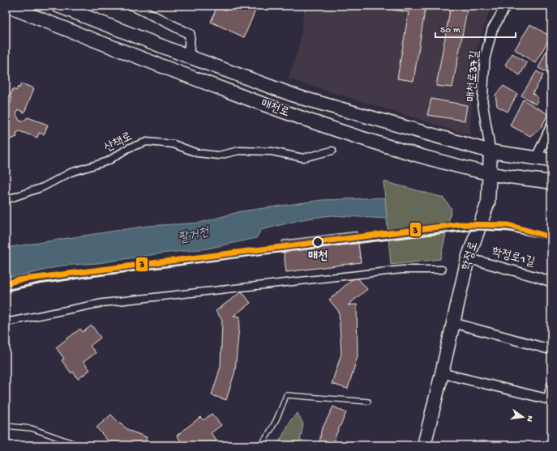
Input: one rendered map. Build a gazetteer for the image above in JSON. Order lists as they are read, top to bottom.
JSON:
{
  "streets": {
    "main road": ["매천로", "학정로"],
    "street": ["매천로37길", "산책로", "학정로1길"]
  },
  "crossings": [
    ["매천로37길", "매천로"],
    ["매천로37길", "학정로"],
    ["매천로", "학정로"],
    ["학정로", "학정로1길"]
  ],
  "water": ["팔거천"],
  "places": ["매천"],
  "lines": ["transit line 3"],
  "scale_bar": "50 m",
  "north": "right"
}
